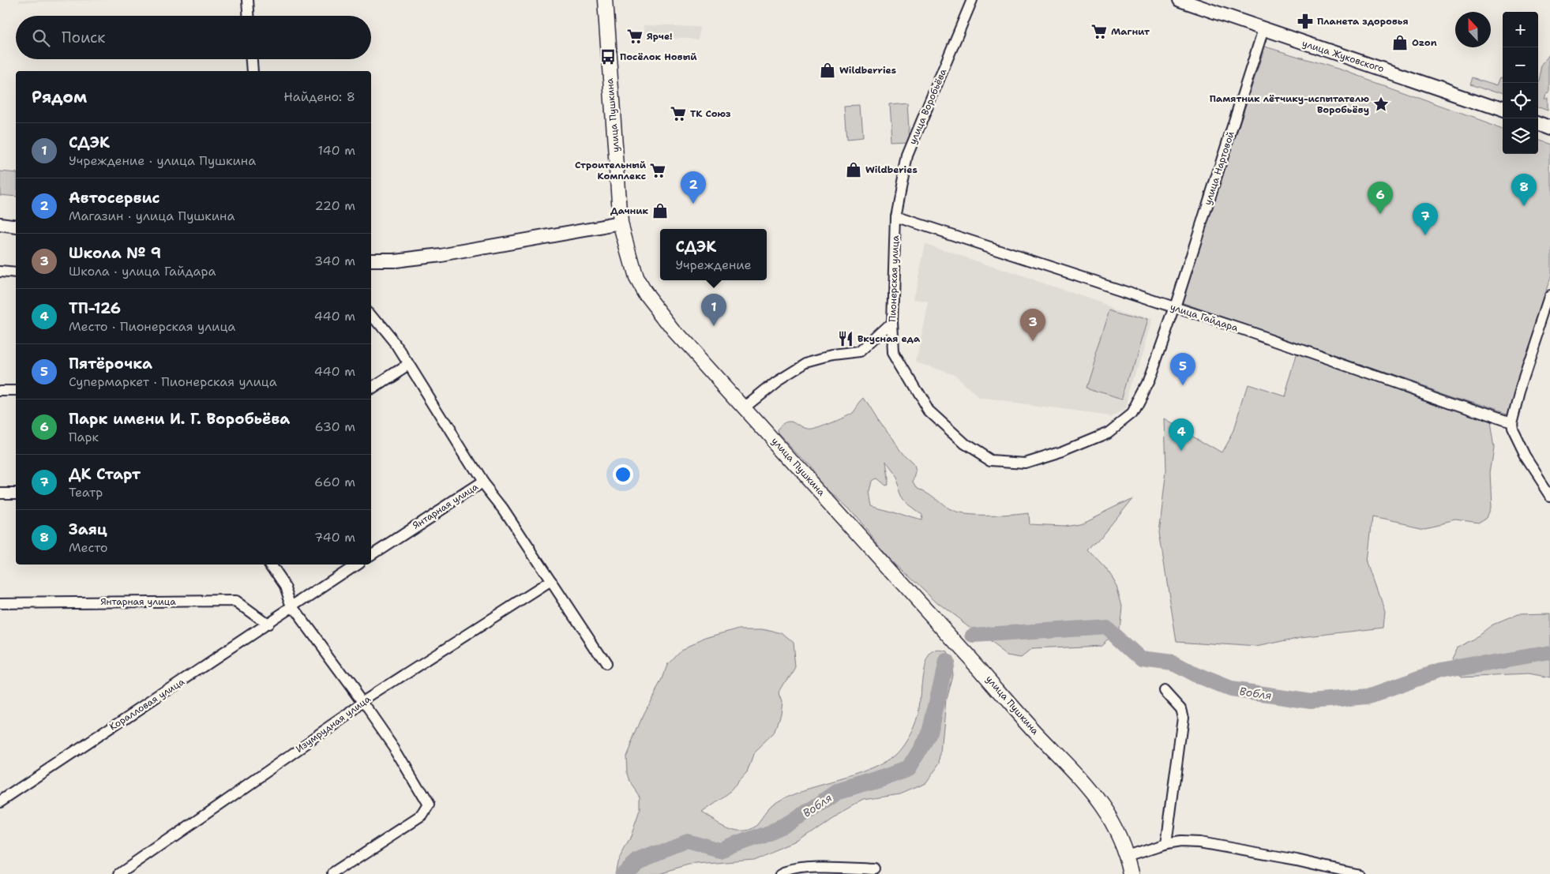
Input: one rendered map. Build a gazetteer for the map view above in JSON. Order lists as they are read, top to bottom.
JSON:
{
  "streets": {
    "main road": ["улица Пушкина"],
    "street": [
      "улица Жуковского",
      "улица Воробьёва",
      "улица Нартовой",
      "Пионерская улица",
      "улица Гайдара",
      "Янтарная улица",
      "Коралловая улица",
      "Изумрудная улица"
    ]
  },
  "crossings": [
    ["улица Жуковского", "улица Нартовой"],
    ["улица Воробьёва", "Пионерская улица"],
    ["улица Воробьёва", "улица Гайдара"],
    ["улица Нартовой", "Пионерская улица"],
    ["улица Нартовой", "улица Гайдара"],
    ["Пионерская улица", "улица Гайдара"],
    ["Янтарная улица", "Коралловая улица"]
  ],
  "water": ["Вобля"],
  "places": {
    "pharmacy": ["Планета здоровья"],
    "supermarket": [
      "Магнит",
      "Ярче!",
      "ТК Союз",
      "Строительный Комплекс"
    ],
    "shop": [
      "Ozon",
      "Wildberries",
      "Wildberies",
      "Дачник"
    ],
    "bus stop": ["Посёлок Новый"],
    "place": ["Памятник лётчику-испытателю Воробьёву"],
    "restaurant": ["Вкусная еда"]
  },
  "north": "top",
  "page": {
    "map_buttons": ["+", "−"],
    "search": "Поиск",
    "heading": ["Рядом", "Найдено: 8"],
    "list": [
      {
        "mark": "1",
        "name": "СДЭК",
        "note": "Учреждение · улица Пушкина",
        "value": "140 m"
      },
      {
        "mark": "2",
        "name": "Автосервис",
        "note": "Магазин · улица Пушкина",
        "value": "220 m"
      },
      {
        "mark": "3",
        "name": "Школа № 9",
        "note": "Школа · улица Гайдара",
        "value": "340 m"
      },
      {
        "mark": "4",
        "name": "ТП-126",
        "note": "Место · Пионерская улица",
        "value": "440 m"
      },
      {
        "mark": "5",
        "name": "Пятёрочка",
        "note": "Супермаркет · Пионерская улица",
        "value": "440 m"
      },
      {
        "mark": "6",
        "name": "Парк имени И. Г. Воробьёва",
        "note": "Парк",
        "value": "630 m"
      },
      {
        "mark": "7",
        "name": "ДК Старт",
        "note": "Театр",
        "value": "660 m"
      },
      {
        "mark": "8",
        "name": "Заяц",
        "note": "Место",
        "value": "740 m"
      }
    ],
    "pins": [
      "2",
      "8",
      "6",
      "7",
      "1",
      "3",
      "5",
      "4"
    ],
    "popup": ["СДЭК", "Учреждение"]
  }
}
